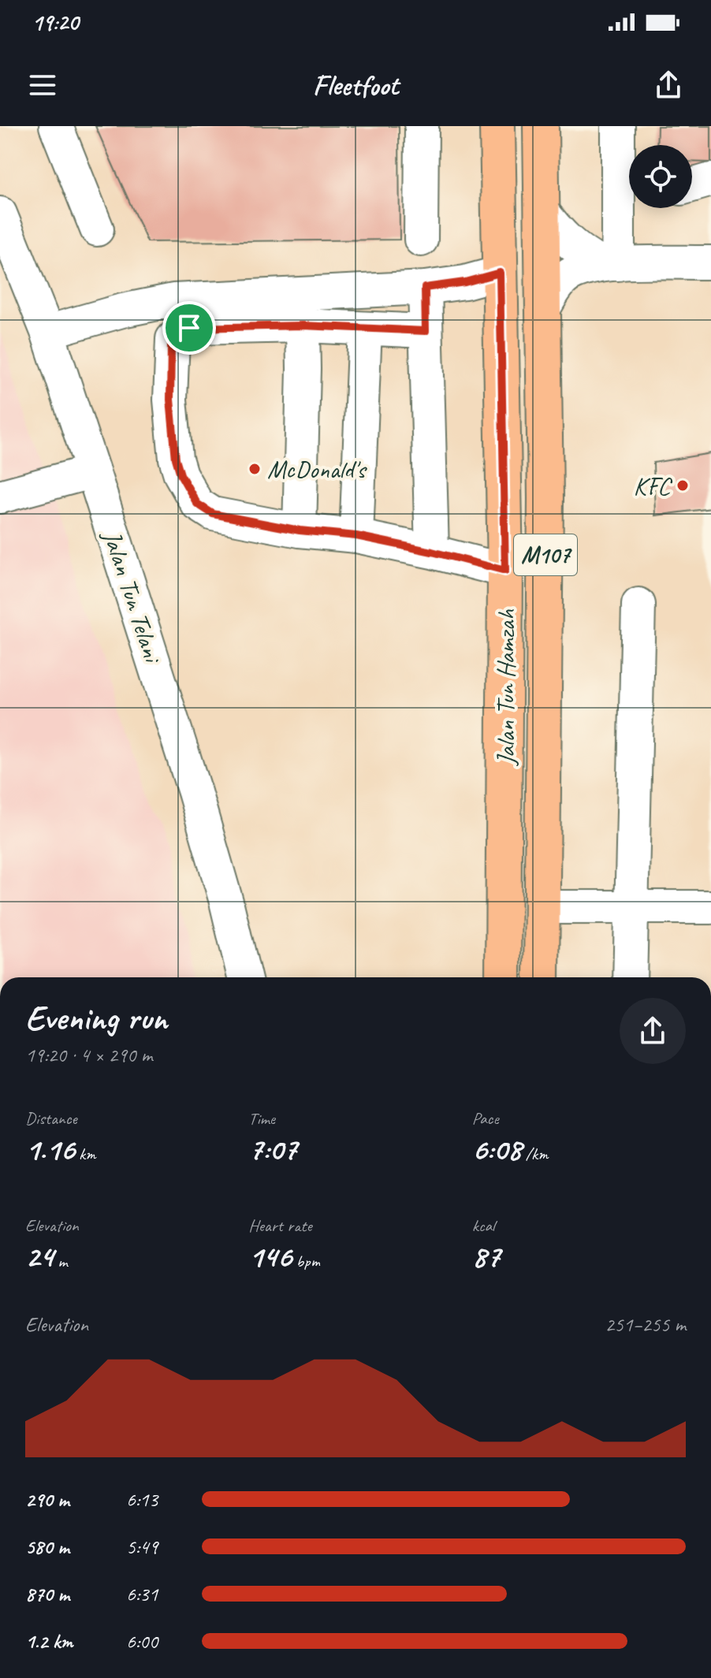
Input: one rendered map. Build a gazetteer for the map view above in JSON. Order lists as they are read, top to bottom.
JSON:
{
  "streets": {
    "main road": ["M107", "Jalan Tun Hamzah"],
    "street": ["Jalan Tun Telani"]
  },
  "places": ["McDonald's", "KFC"],
  "page": {
    "status": "19:20",
    "header": "Fleetfoot",
    "heading": ["Evening run", "19:20 · 4 × 290 m"],
    "stats": [
      ["Distance", "1.16 km"],
      ["Time", "7:07"],
      ["Pace", "6:08 /km"],
      ["Elevation", "24 m"],
      ["Heart rate", "146 bpm"],
      ["kcal", "87"]
    ],
    "chart": ["Elevation", "251–255 m"],
    "list": [
      {
        "name": "290 m",
        "note": "6:13"
      },
      {
        "name": "580 m",
        "note": "5:49"
      },
      {
        "name": "870 m",
        "note": "6:31"
      },
      {
        "name": "1.2 km",
        "note": "6:00"
      }
    ]
  }
}
